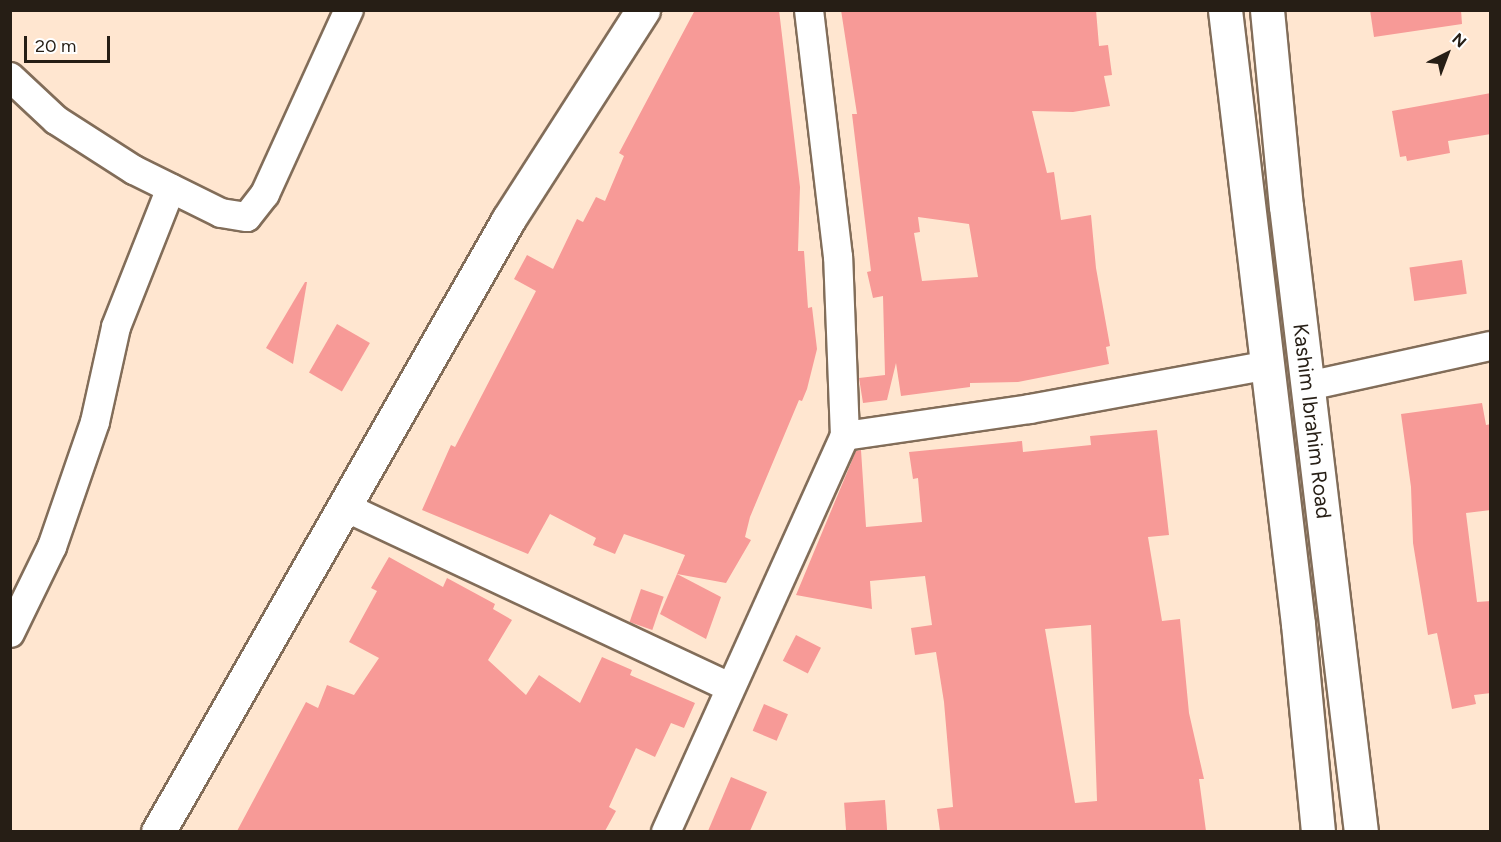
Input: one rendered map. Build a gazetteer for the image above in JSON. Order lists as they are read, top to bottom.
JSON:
{
  "streets": {
    "main road": ["Kashim Ibrahim Road"]
  },
  "scale_bar": "20 m",
  "north": "top right"
}
